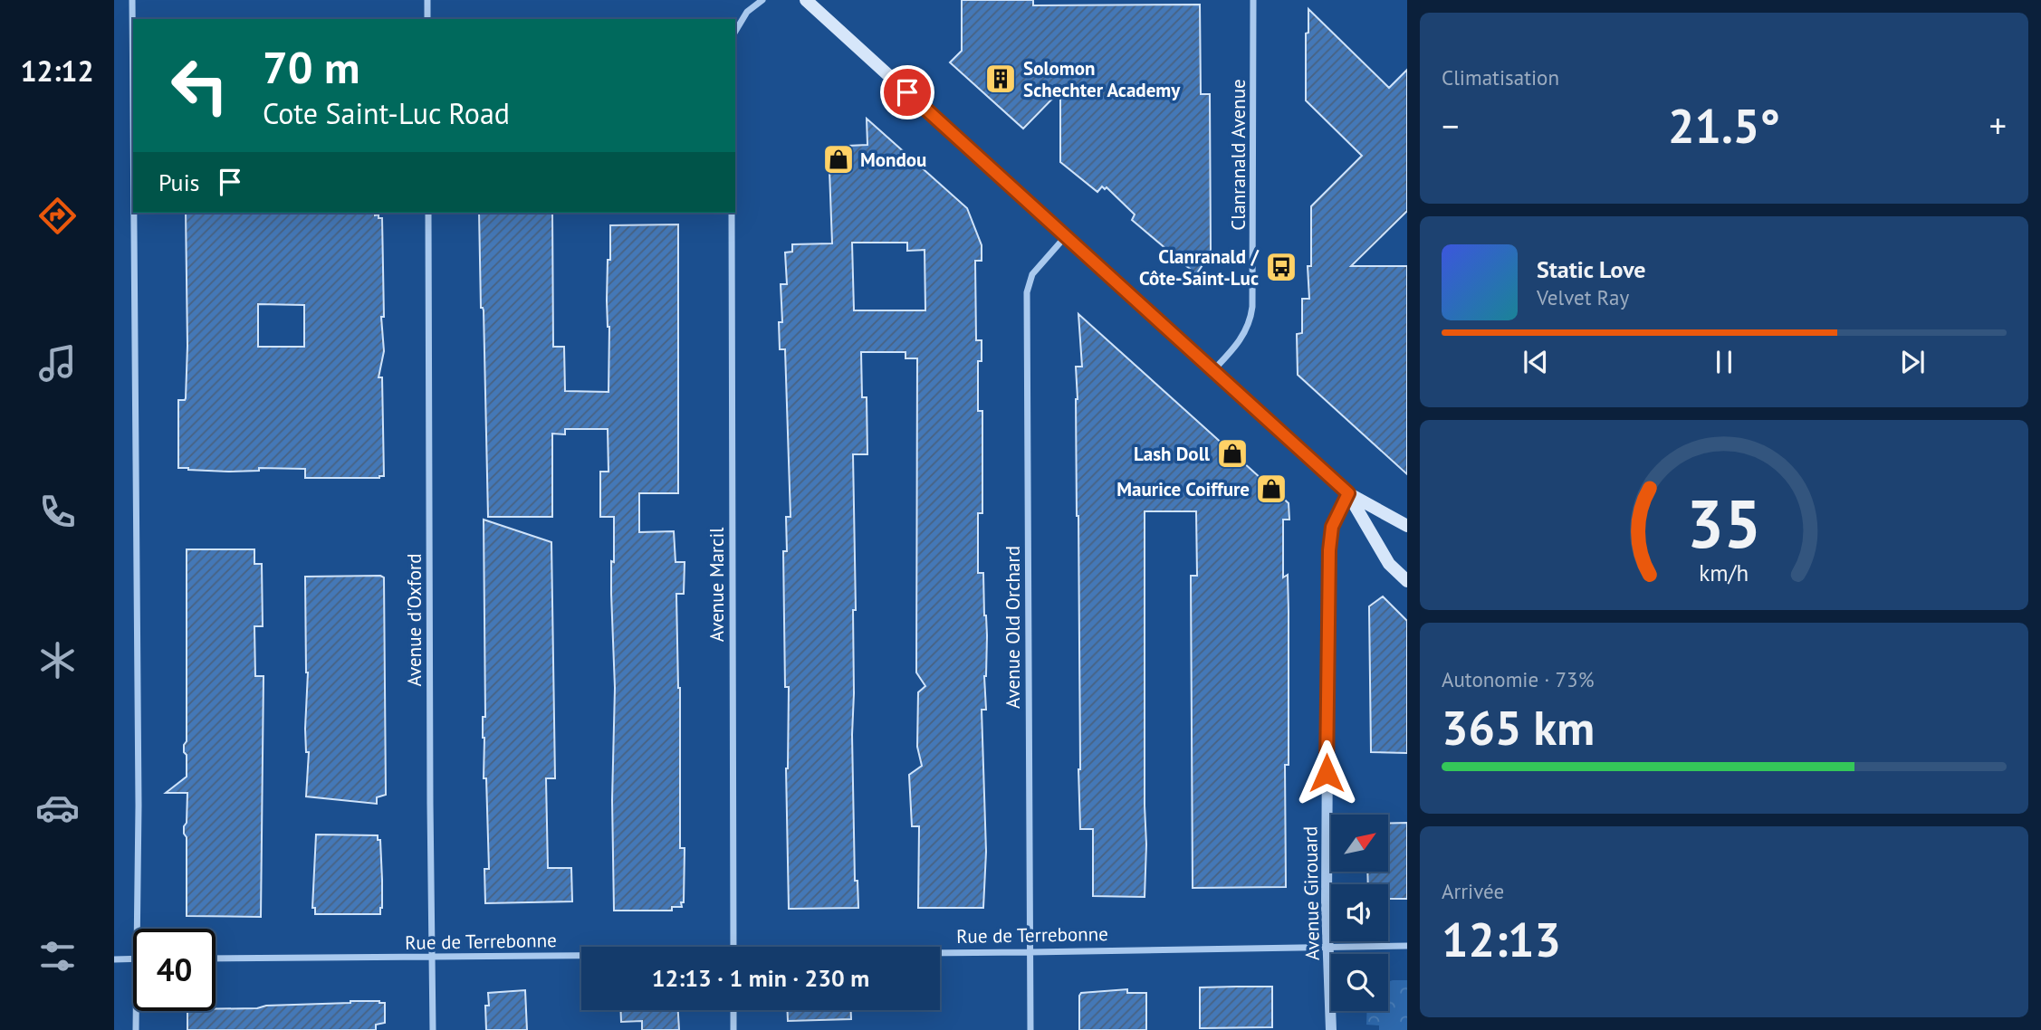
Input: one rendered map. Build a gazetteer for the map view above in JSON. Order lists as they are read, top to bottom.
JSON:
{
  "streets": {
    "street": [
      "Clanranald Avenue",
      "Avenue Marcil",
      "Avenue d'Oxford",
      "Avenue Old Orchard",
      "Avenue Girouard",
      "Rue de Terrebonne"
    ]
  },
  "crossings": [
    ["Avenue d'Oxford", "Rue de Terrebonne"],
    ["Avenue Old Orchard", "Rue de Terrebonne"],
    ["Avenue Girouard", "Rue de Terrebonne"]
  ],
  "places": {
    "building": ["Solomon Schechter Academy"],
    "shop": ["Mondou", "Lash Doll", "Maurice Coiffure"],
    "bus stop": ["Clanranald / Côte-Saint-Luc"]
  },
  "north": "top right",
  "page": {
    "tabs": "12:12",
    "tile": [
      "Climatisation",
      ["Autonomie · 73%", "365 km"],
      ["Arrivée", "12:13"]
    ],
    "turn": ["70 m", "Cote Saint-Luc Road"],
    "heat": ["−", "21.5°", "+"],
    "then": "Puis",
    "song": ["Static Love", "Velvet Ray"],
    "limit": "40",
    "trip": "12:13 · 1 min · 230 m",
    "gauge": ["35", "km/h"]
  }
}
